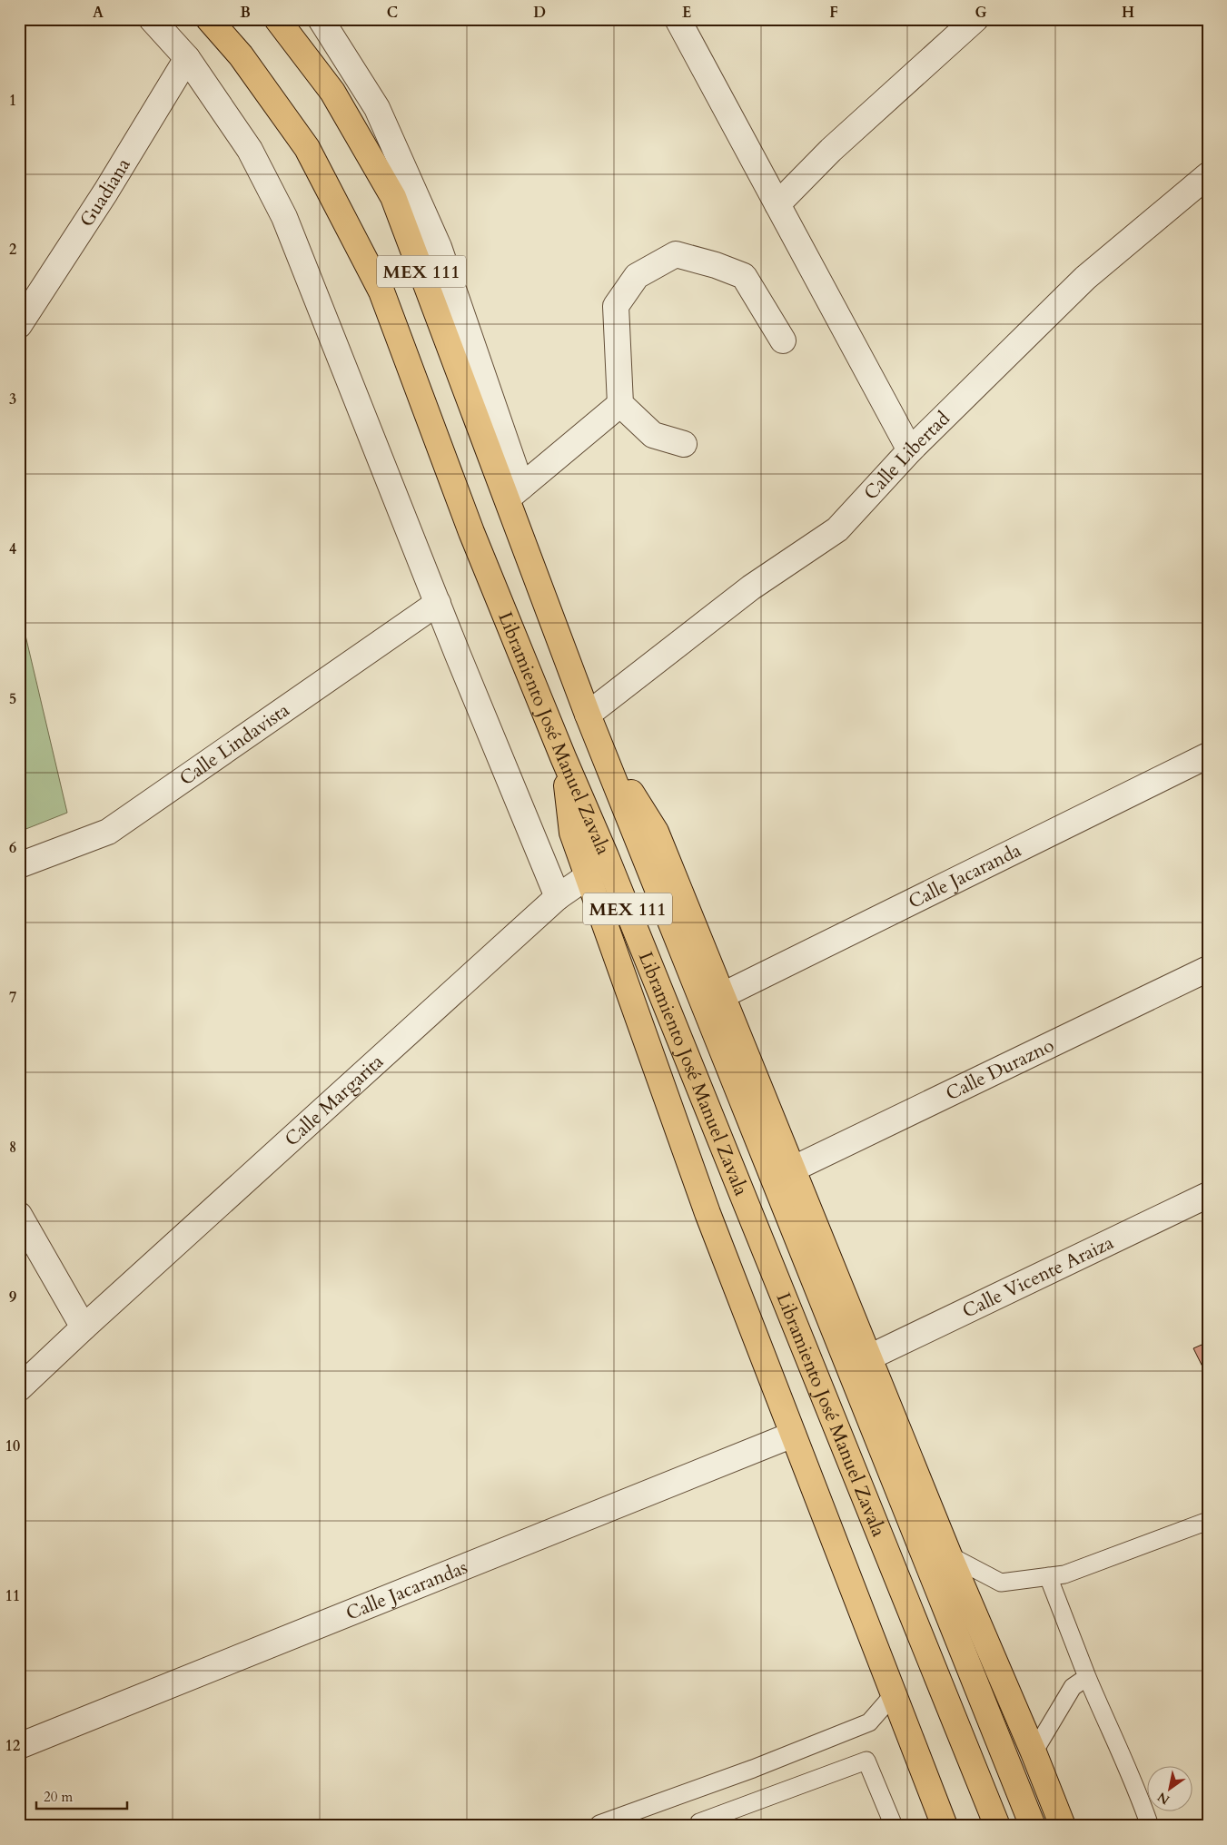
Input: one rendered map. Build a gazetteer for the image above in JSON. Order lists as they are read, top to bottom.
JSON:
{
  "streets": {
    "main road": ["MEX 111", "Libramiento José Manuel Zavala"],
    "street": [
      "Guadiana",
      "Calle Libertad",
      "Calle Lindavista",
      "Calle Jacaranda",
      "Calle Durazno",
      "Calle Margarita",
      "Calle Vicente Araiza",
      "Calle Jacarandas"
    ]
  },
  "crossings": [
    ["Calle Libertad", "Libramiento José Manuel Zavala"]
  ],
  "scale_bar": "20 m",
  "north": "bottom left",
  "grid": {
    "columns": [
      "A",
      "B",
      "C",
      "D",
      "E",
      "F",
      "G",
      "H"
    ],
    "rows": [
      "1",
      "2",
      "3",
      "4",
      "5",
      "6",
      "7",
      "8",
      "9",
      "10",
      "11",
      "12"
    ]
  }
}
